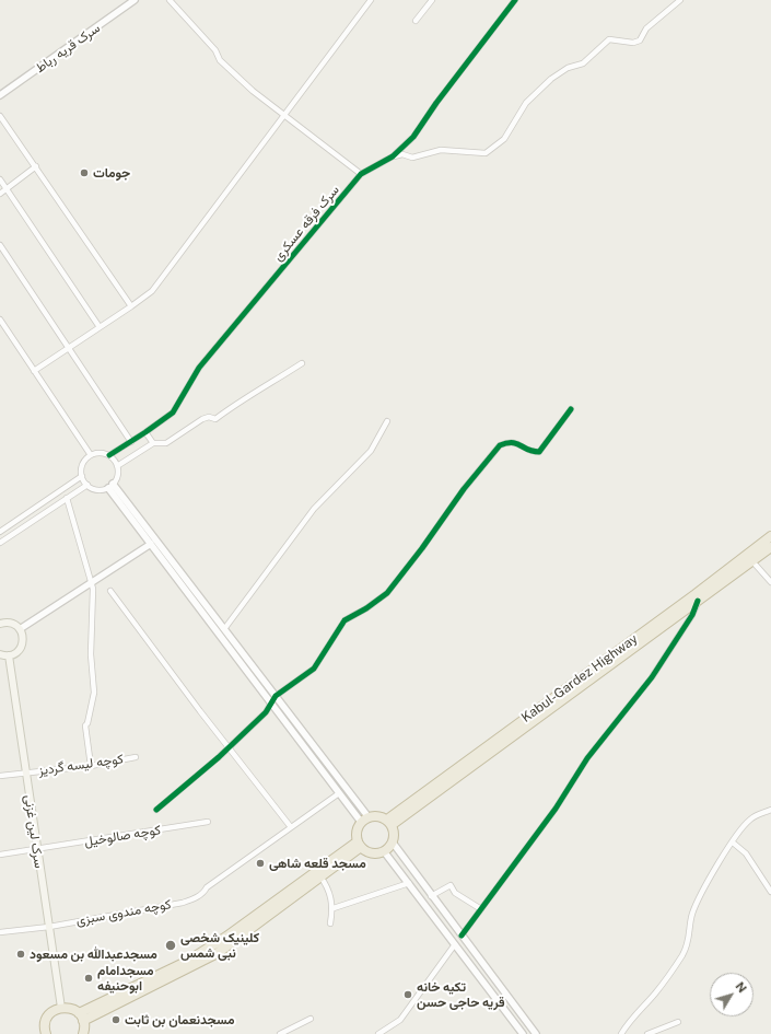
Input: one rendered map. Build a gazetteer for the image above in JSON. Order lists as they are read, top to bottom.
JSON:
{
  "streets": {
    "highway": ["Kabul-Gardez Highway"],
    "main road": ["سرک لین غزنی"],
    "street": [
      "سرک قریه رباط",
      "سرک فرقه عسکری",
      "کوچه لیسه گردیز",
      "کوچه صالوخیل",
      "کوچه مندوی سبزی"
    ]
  },
  "crossings": [
    ["کوچه لیسه گردیز", "سرک لین غزنی"],
    ["سرک لین غزنی", "کوچه صالوخیل"],
    ["سرک لین غزنی", "کوچه مندوی سبزی"]
  ],
  "places": [
    "جومات",
    "مسجد قلعه شاهی",
    "کلینیک شخصی نبی شمس",
    "مسجدعبدالله بن مسعود",
    "مسجدامام ابوحنیفه",
    "تکیه خانه قریه حاجی حسن",
    "مسجدنعمان بن ثابت"
  ],
  "north": "top right"
}
